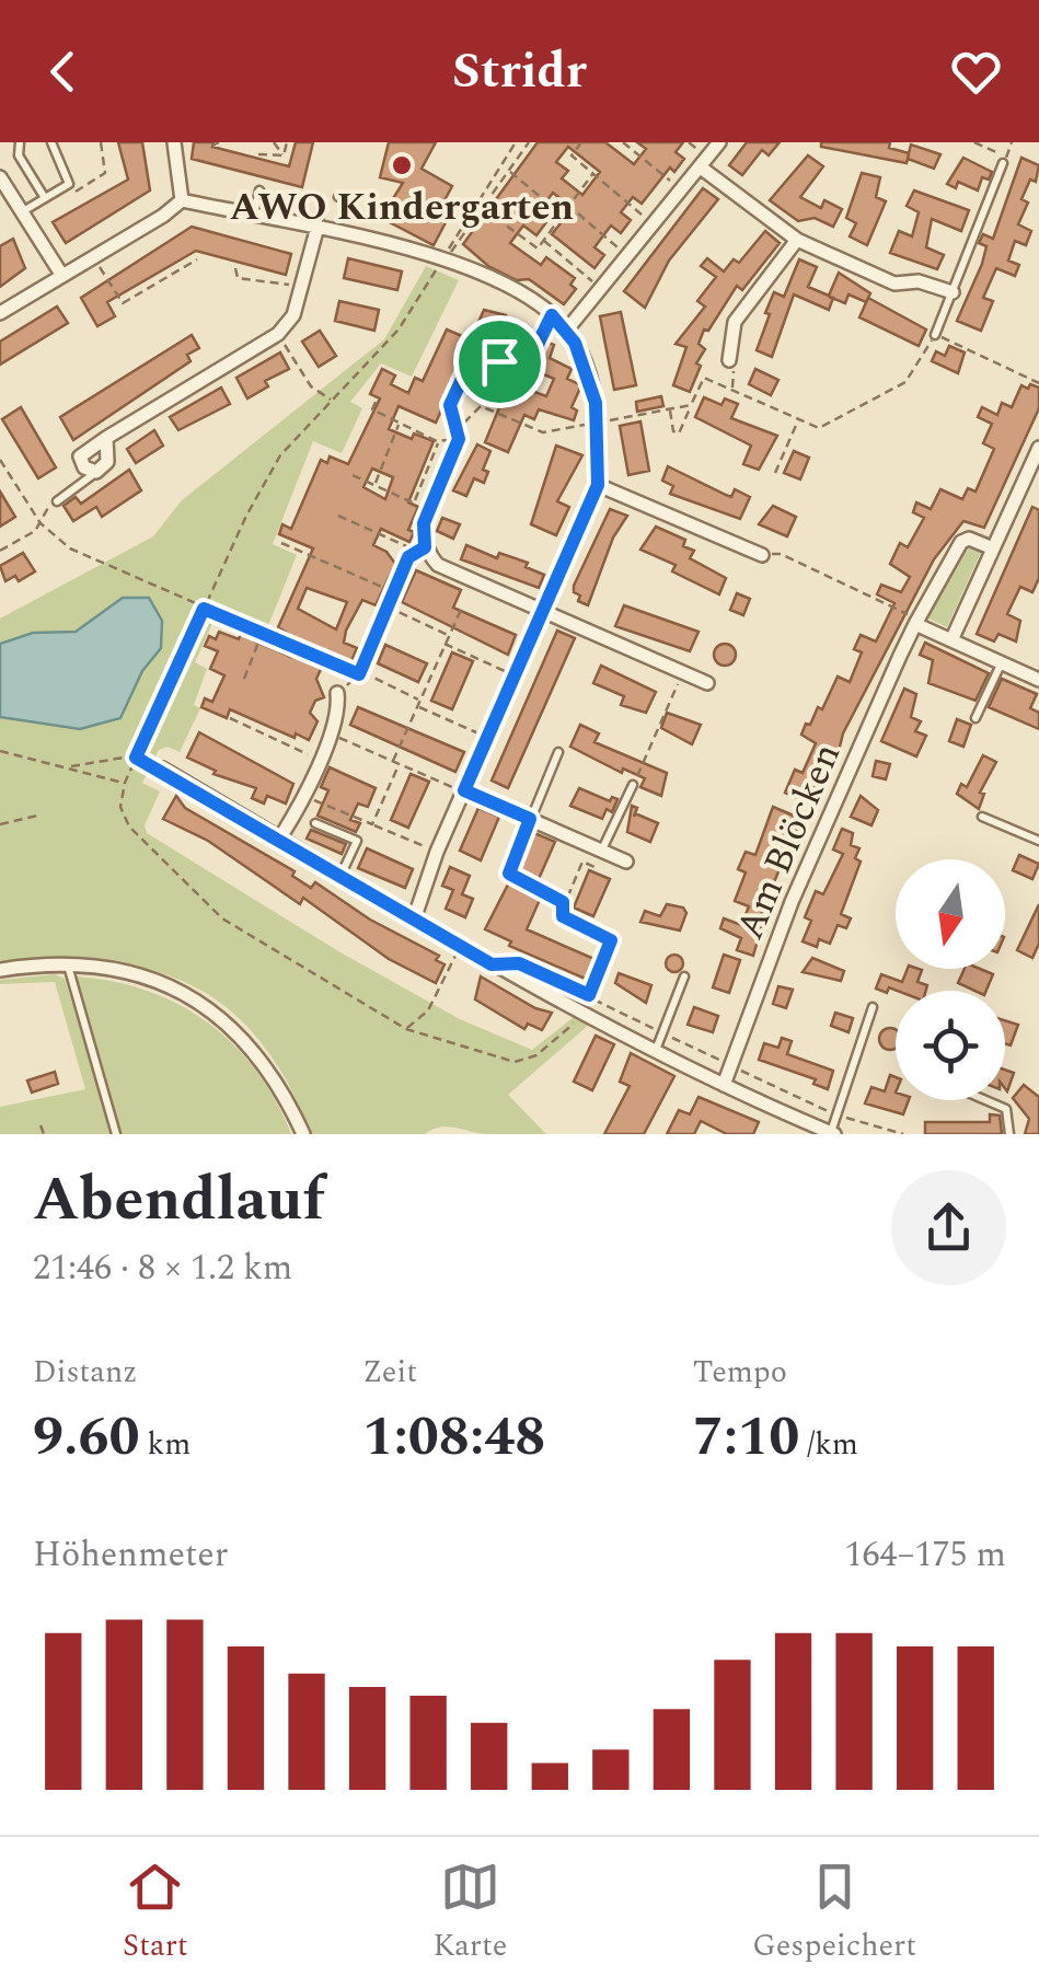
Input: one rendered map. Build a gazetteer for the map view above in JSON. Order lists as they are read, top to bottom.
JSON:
{
  "streets": {
    "street": ["Am Blöcken"]
  },
  "places": ["AWO Kindergarten"],
  "north": "bottom",
  "page": {
    "header": "Stridr",
    "heading": ["Abendlauf", "21:46 · 8 × 1.2 km"],
    "stats": [
      ["Distanz", "9.60 km"],
      ["Zeit", "1:08:48"],
      ["Tempo", "7:10 /km"]
    ],
    "chart": ["Höhenmeter", "164–175 m"],
    "tabs": ["Start", "Karte", "Gespeichert"]
  }
}
